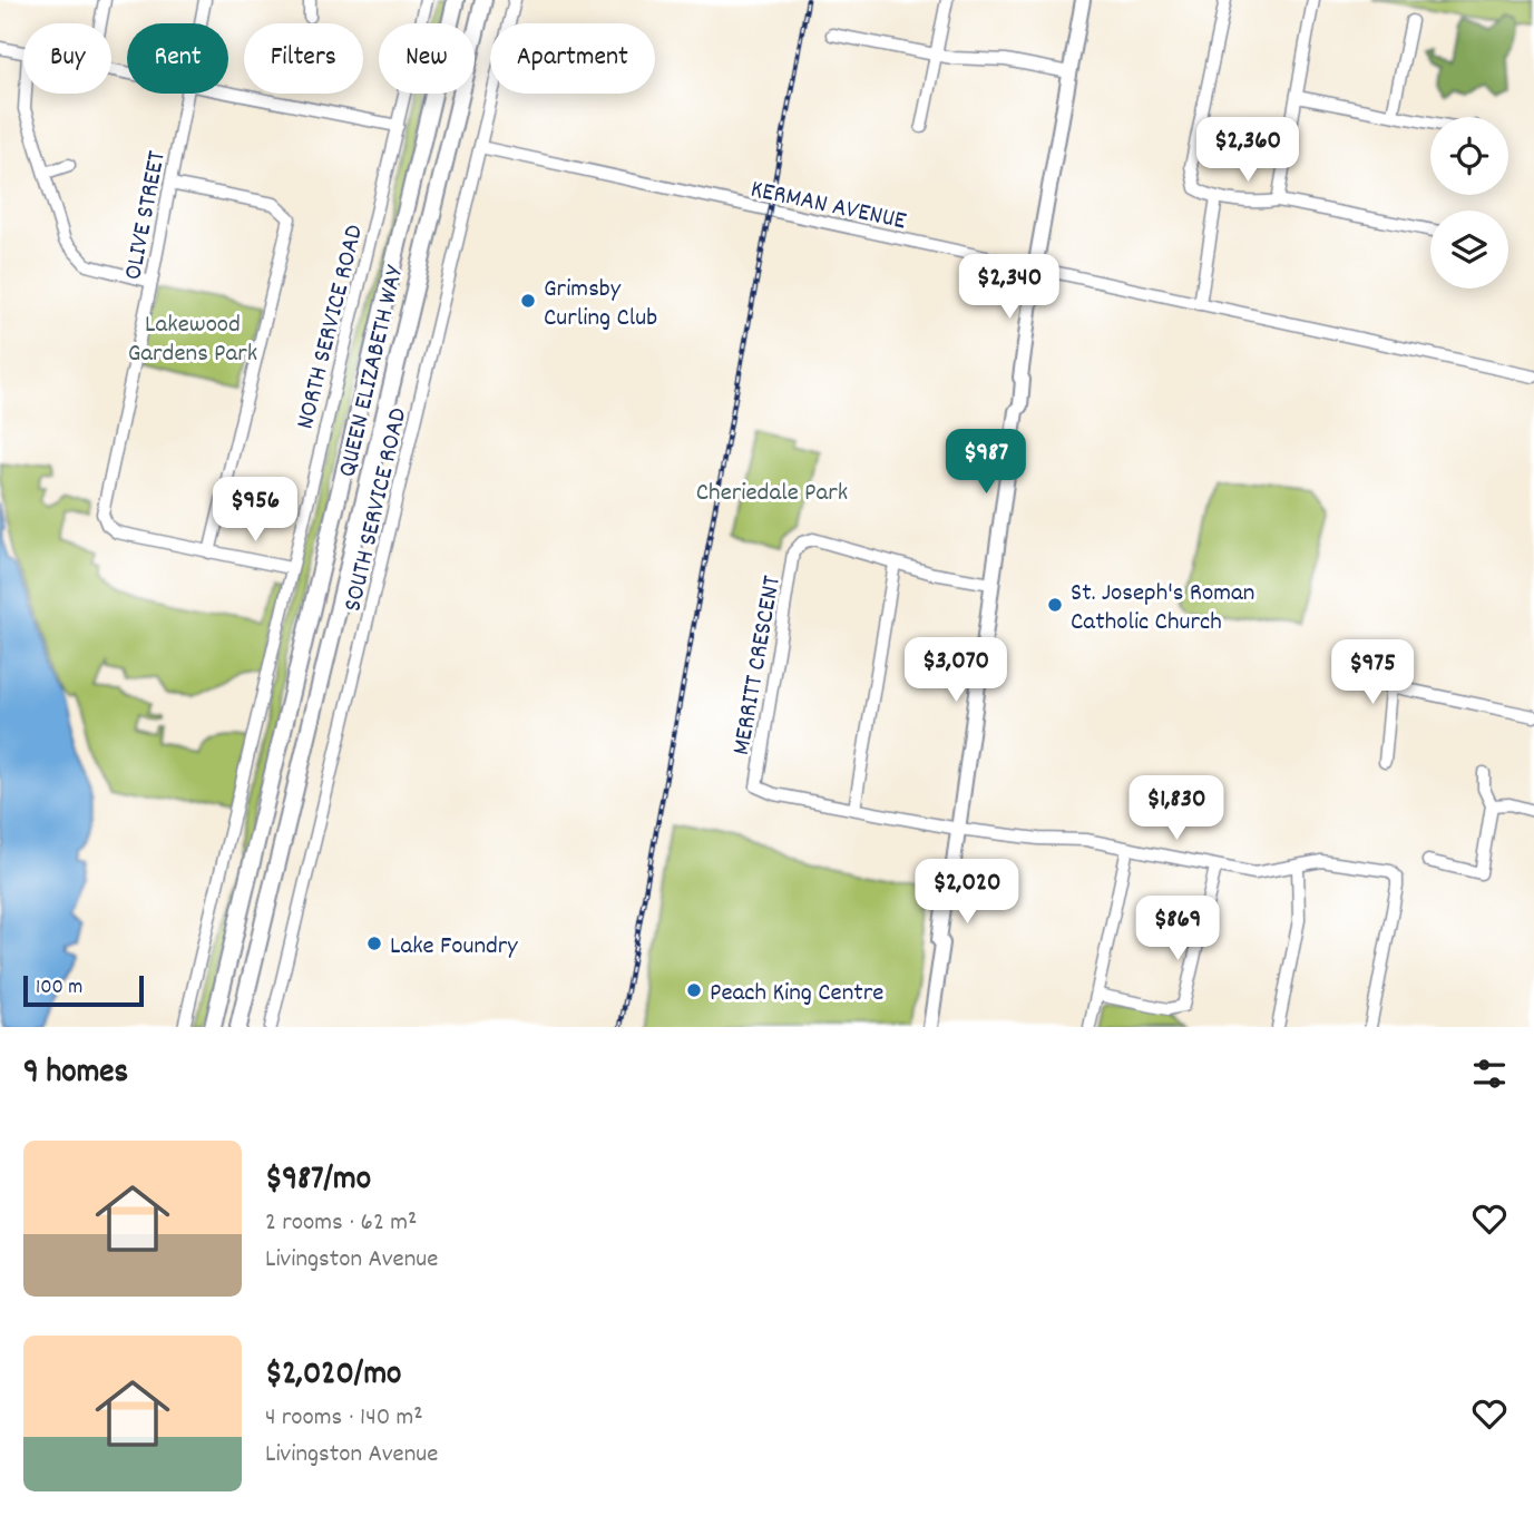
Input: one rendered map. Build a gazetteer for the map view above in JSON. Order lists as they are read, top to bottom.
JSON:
{
  "streets": {
    "highway": ["QUEEN ELIZABETH WAY"],
    "street": [
      "KERMAN AVENUE",
      "OLIVE STREET",
      "NORTH SERVICE ROAD",
      "SOUTH SERVICE ROAD",
      "MERRITT CRESCENT"
    ]
  },
  "crossings": [
    ["KERMAN AVENUE", "SOUTH SERVICE ROAD"],
    ["OLIVE STREET", "NORTH SERVICE ROAD"]
  ],
  "parks": ["Lakewood Gardens Park", "Cheriedale Park"],
  "places": [
    "Grimsby Curling Club",
    "St. Joseph's Roman Catholic Church",
    "Lake Foundry",
    "Peach King Centre"
  ],
  "scale_bar": "100 m",
  "page": {
    "chip": [
      "Buy",
      "Rent",
      "Filters",
      "New",
      "Apartment"
    ],
    "price": [
      "$2,360",
      "$2,340",
      "$987",
      "$956",
      "$3,070",
      "$975",
      "$1,830",
      "$2,020",
      "$869"
    ],
    "scale": "100 m",
    "heading": "9 homes",
    "list": [
      {
        "name": "$987/mo",
        "note": "2 rooms · 62 m² · Livingston Avenue"
      },
      {
        "name": "$2,020/mo",
        "note": "4 rooms · 140 m² · Livingston Avenue"
      }
    ]
  }
}
